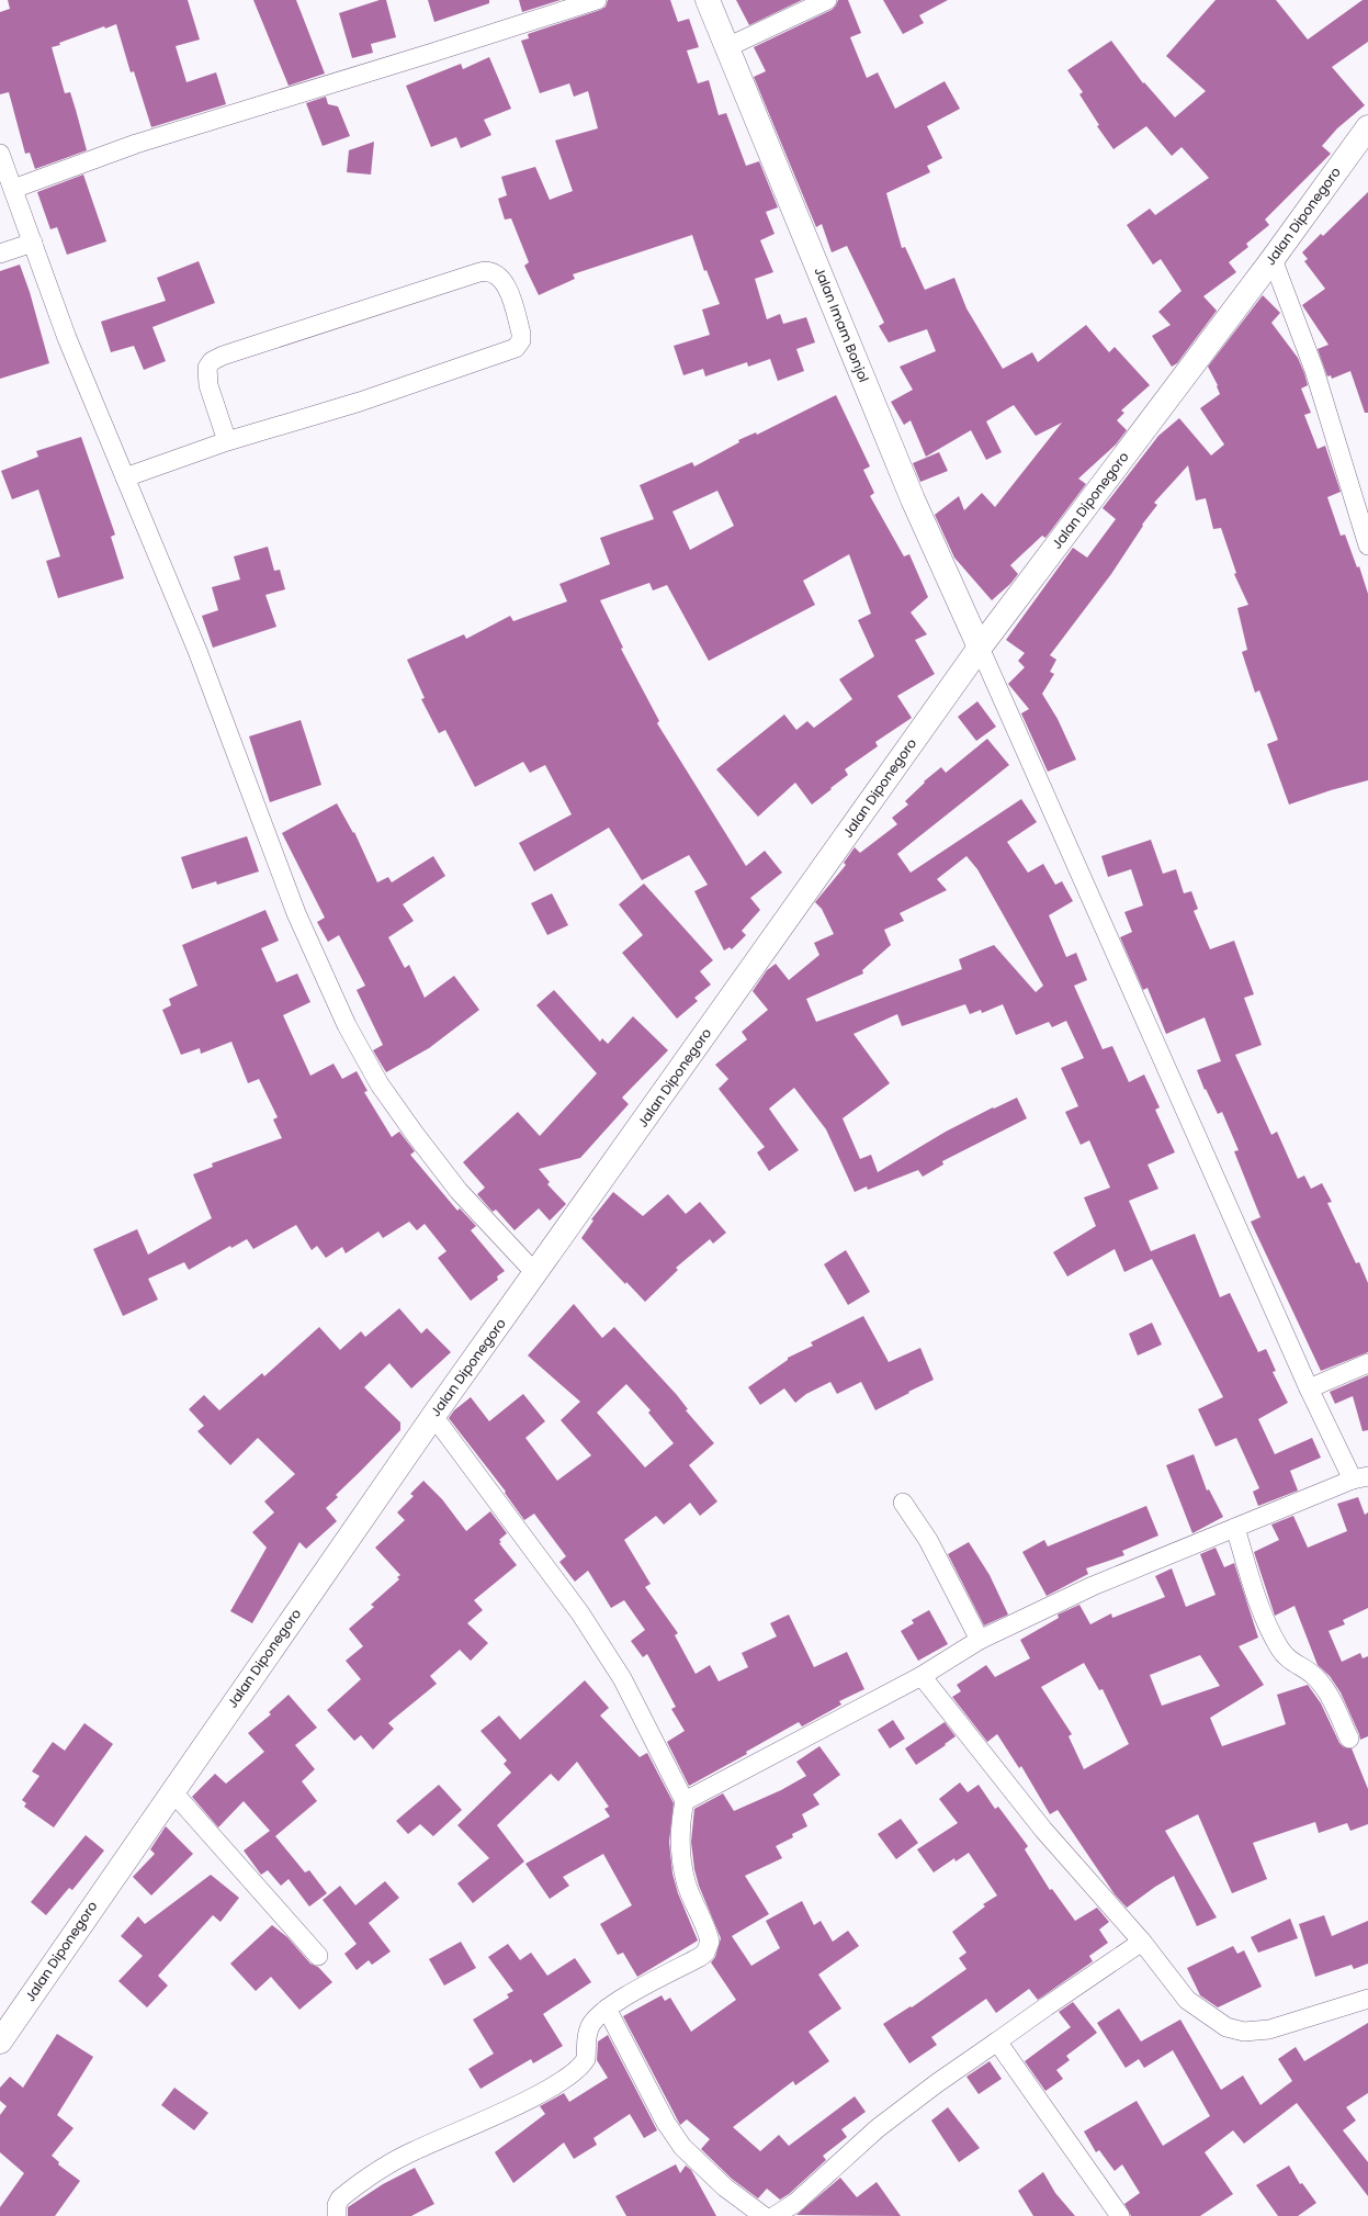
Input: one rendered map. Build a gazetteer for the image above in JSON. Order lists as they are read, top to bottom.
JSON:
{
  "streets": {
    "main road": ["Jalan Diponegoro", "Jalan Imam Bonjol"]
  },
  "crossings": [
    ["Jalan Diponegoro", "Jalan Imam Bonjol"]
  ]
}
